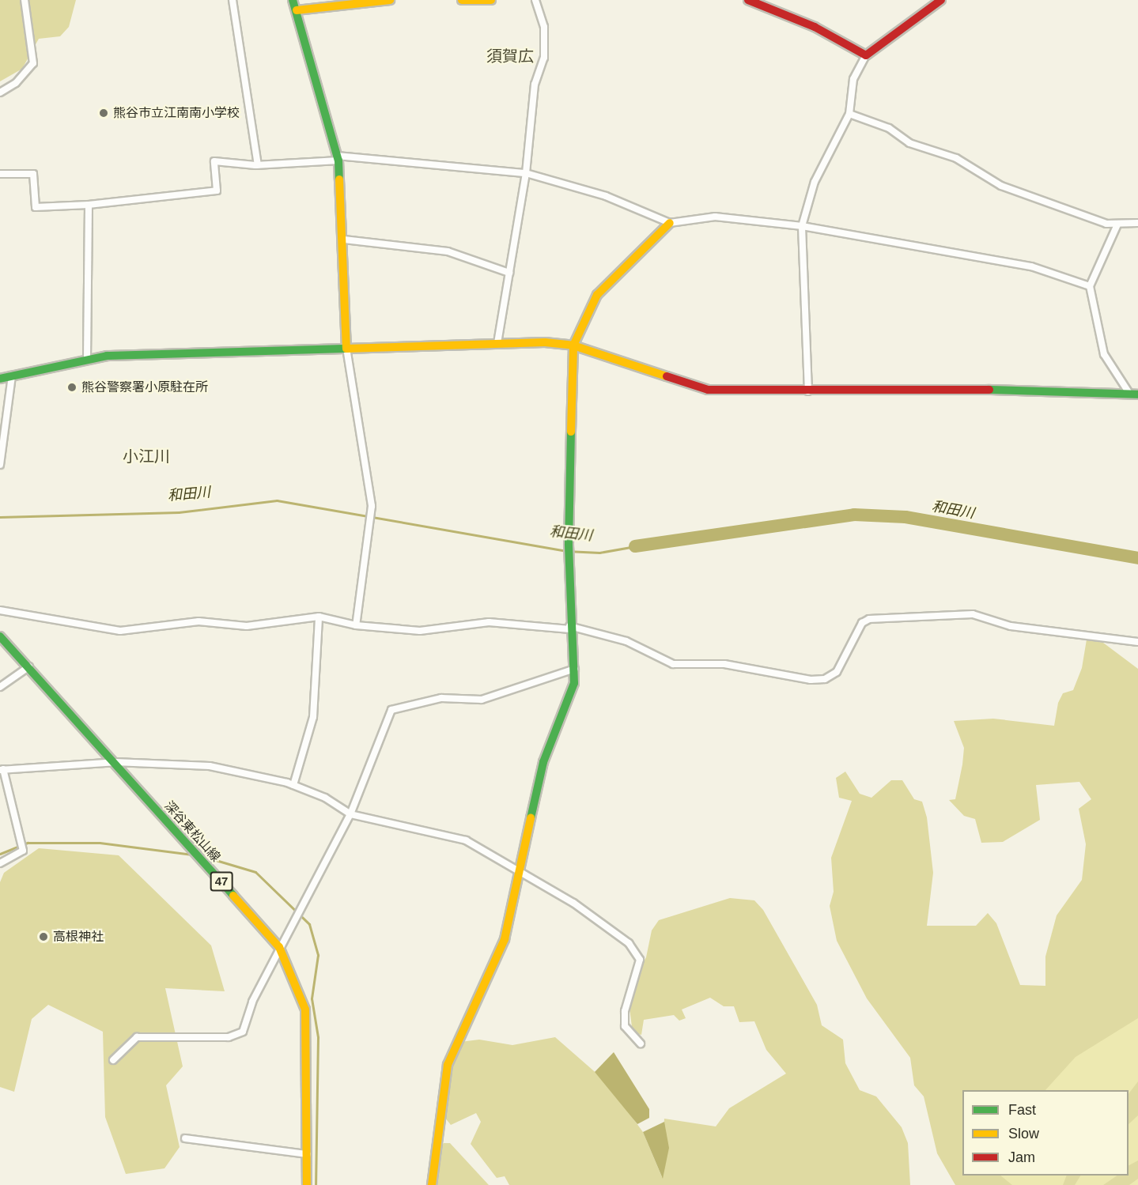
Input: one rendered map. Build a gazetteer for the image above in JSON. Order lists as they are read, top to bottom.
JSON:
{
  "streets": {
    "street": ["深谷東松山線", "47"]
  },
  "districts": ["須賀広", "小江川"],
  "water": ["和田川"],
  "places": ["熊谷市立江南南小学校", "熊谷警察署小原駐在所", "高根神社"],
  "legend": ["Fast", "Slow", "Jam"]
}
